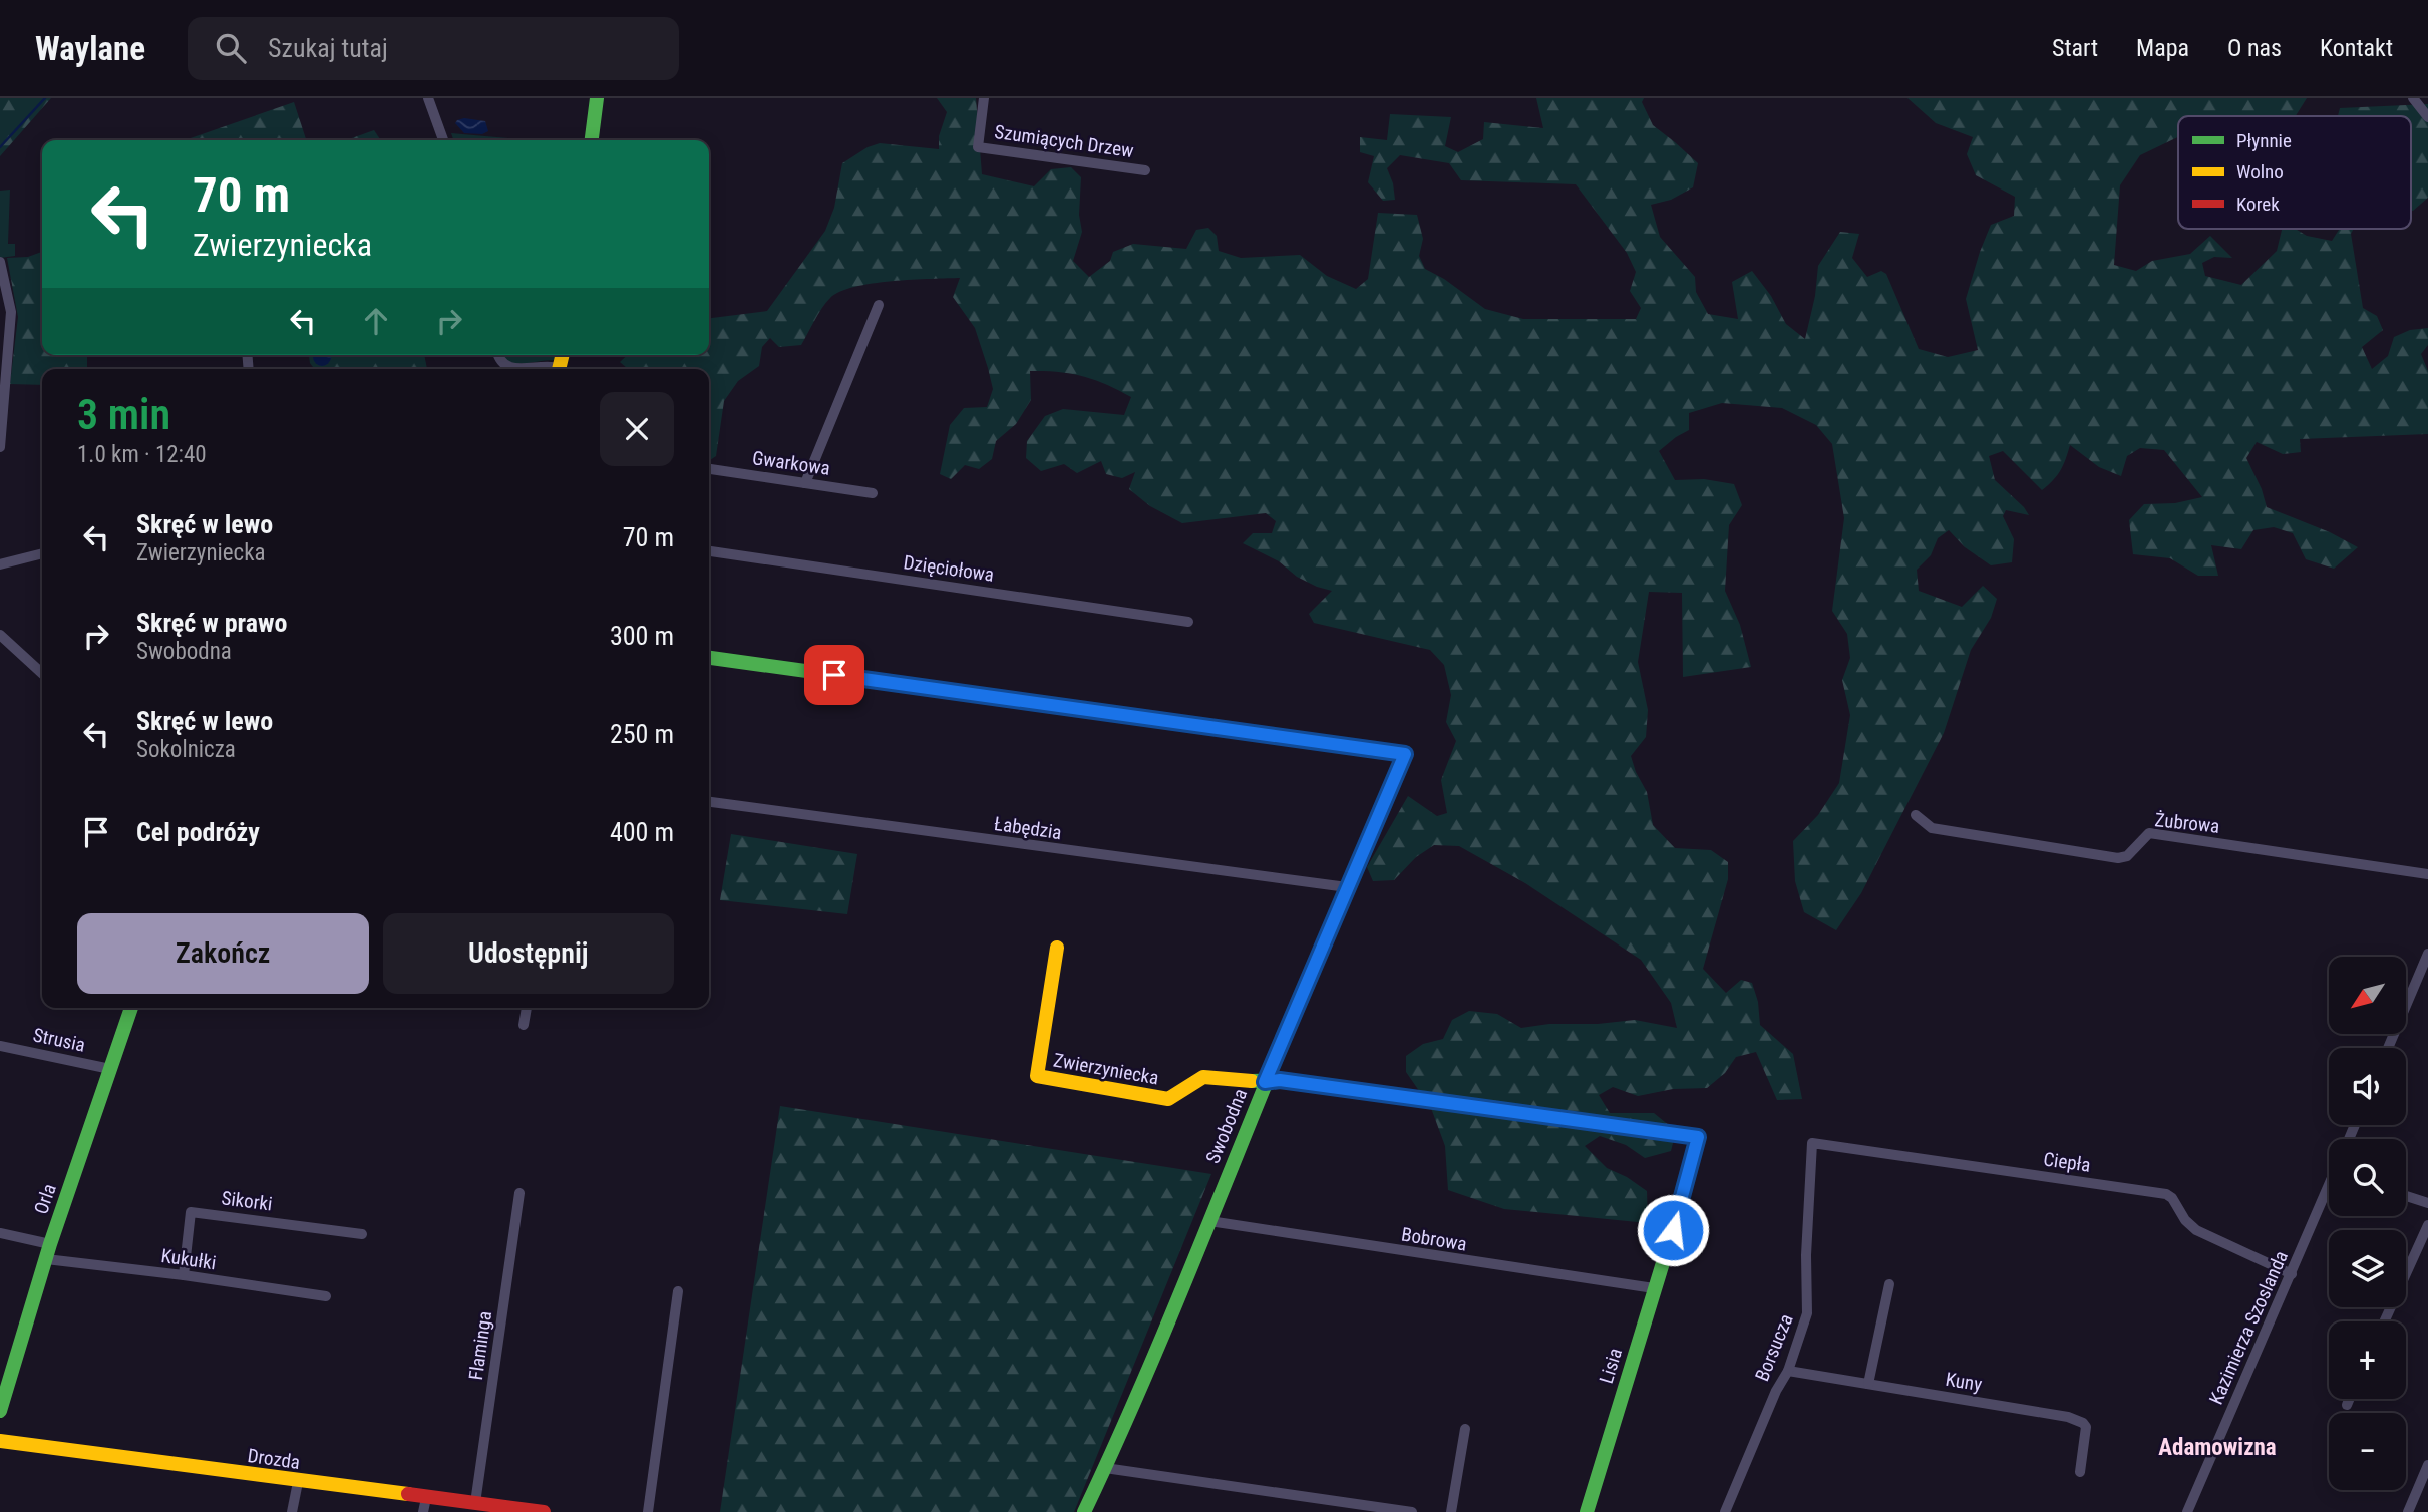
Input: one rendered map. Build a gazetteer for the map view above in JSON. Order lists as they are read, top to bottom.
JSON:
{
  "streets": {
    "street": [
      "Szumiących Drzew",
      "Gwarkowa",
      "Dzięciołowa",
      "Żubrowa",
      "Łabędzia",
      "Strusia",
      "Zwierzyniecka",
      "Swobodna",
      "Ciepła",
      "Orla",
      "Sikorki",
      "Bobrowa",
      "Kukułki",
      "Kazimierza Szoslanda",
      "Flaminga",
      "Borsucza",
      "Lisia",
      "Kuny",
      "Drozda"
    ]
  },
  "crossings": [
    ["Łabędzia", "Swobodna"],
    ["Strusia", "Orla"],
    ["Zwierzyniecka", "Swobodna"],
    ["Zwierzyniecka", "Lisia"],
    ["Swobodna", "Bobrowa"],
    ["Ciepła", "Kazimierza Szoslanda"],
    ["Ciepła", "Borsucza"],
    ["Orla", "Kukułki"],
    ["Sikorki", "Kukułki"],
    ["Bobrowa", "Lisia"],
    ["Flaminga", "Drozda"],
    ["Borsucza", "Kuny"]
  ],
  "districts": ["Adamowizna"],
  "legend": ["Płynnie", "Wolno", "Korek"],
  "north": "bottom left",
  "page": {
    "header": "Waylane",
    "search": "Szukaj tutaj",
    "nav": [
      "Start",
      "Mapa",
      "O nas",
      "Kontakt"
    ],
    "turn": ["70 m", "Zwierzyniecka"],
    "heading": ["3 min", "1.0 km · 12:40"],
    "list": [
      {
        "name": "Skręć w lewo",
        "note": "Zwierzyniecka",
        "value": "70 m"
      },
      {
        "name": "Skręć w prawo",
        "note": "Swobodna",
        "value": "300 m"
      },
      {
        "name": "Skręć w lewo",
        "note": "Sokolnicza",
        "value": "250 m"
      },
      {
        "name": "Cel podróży",
        "value": "400 m"
      }
    ],
    "buttons": ["Zakończ", "Udostępnij"],
    "map_buttons": ["+", "−"]
  }
}
